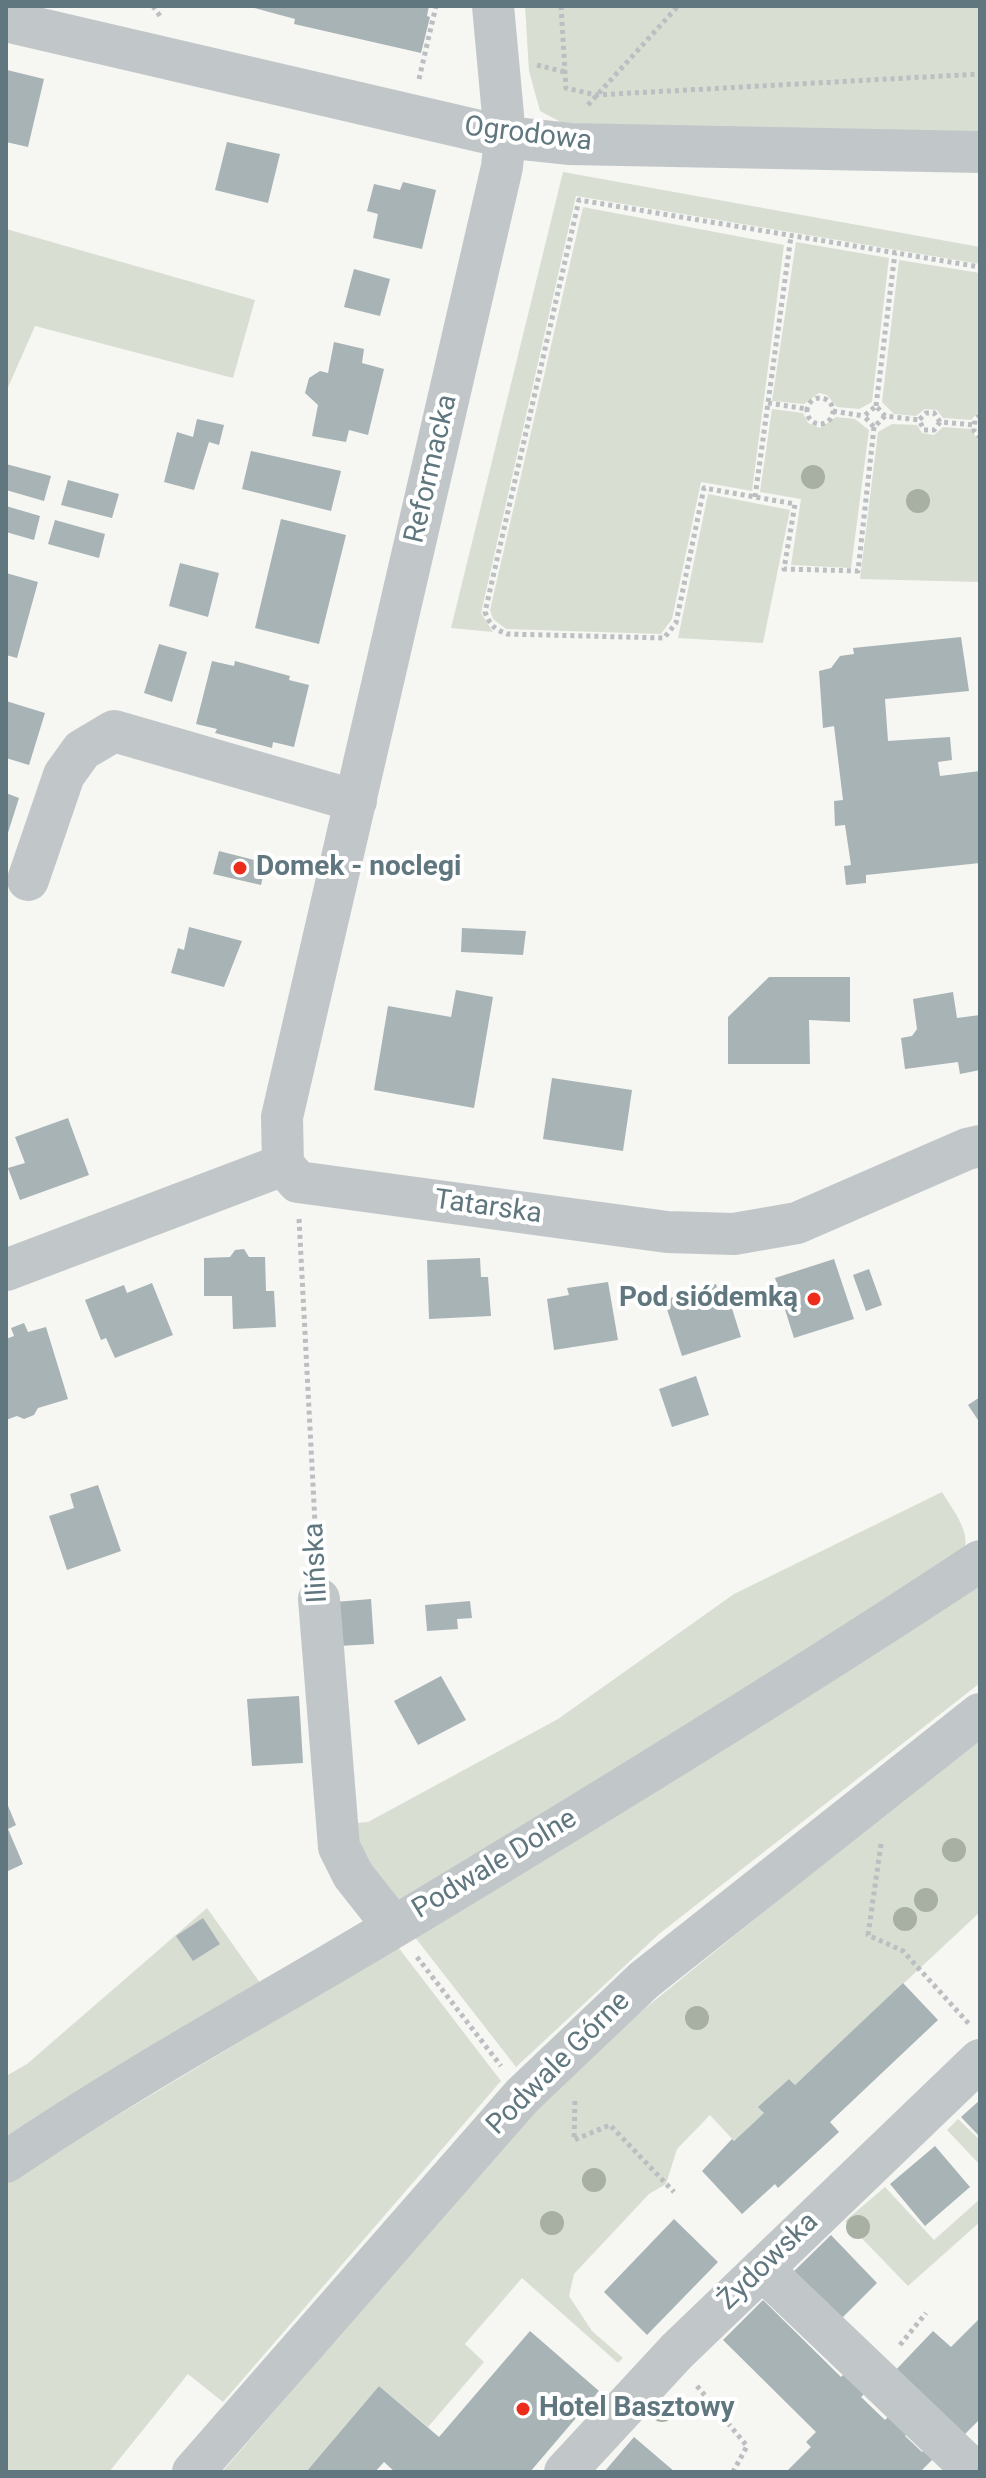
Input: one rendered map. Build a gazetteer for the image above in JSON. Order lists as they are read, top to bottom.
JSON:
{
  "streets": {
    "street": [
      "Ogrodowa",
      "Reformacka",
      "Tatarska",
      "Ilińska",
      "Podwale Dolne",
      "Podwale Górne",
      "Żydowska"
    ]
  },
  "crossings": [
    ["Ogrodowa", "Reformacka"],
    ["Reformacka", "Tatarska"],
    ["Reformacka", "Ilińska"],
    ["Tatarska", "Ilińska"],
    ["Ilińska", "Podwale Dolne"]
  ],
  "places": ["Domek - noclegi", "Pod siódemką", "Hotel Basztowy"]
}
